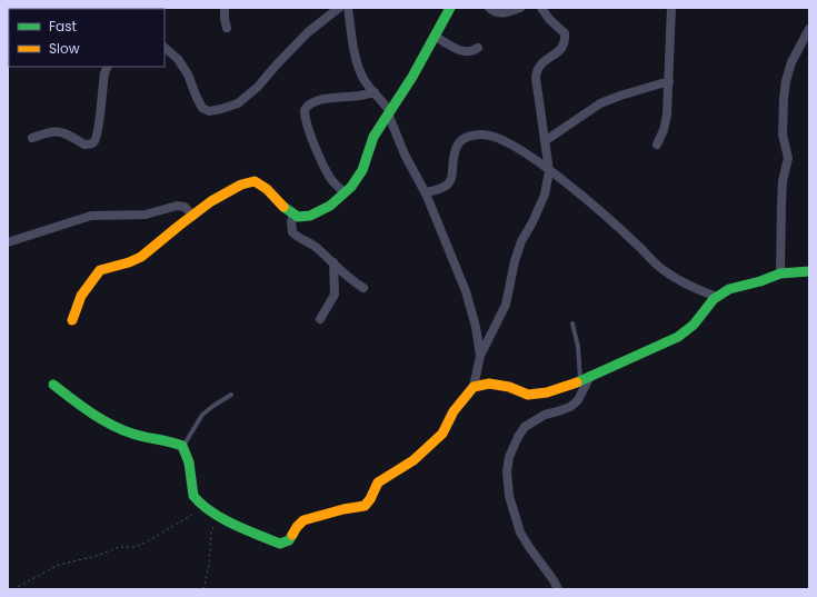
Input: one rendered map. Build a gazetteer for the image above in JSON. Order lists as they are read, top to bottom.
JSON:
{
  "legend": ["Fast", "Slow"]
}
